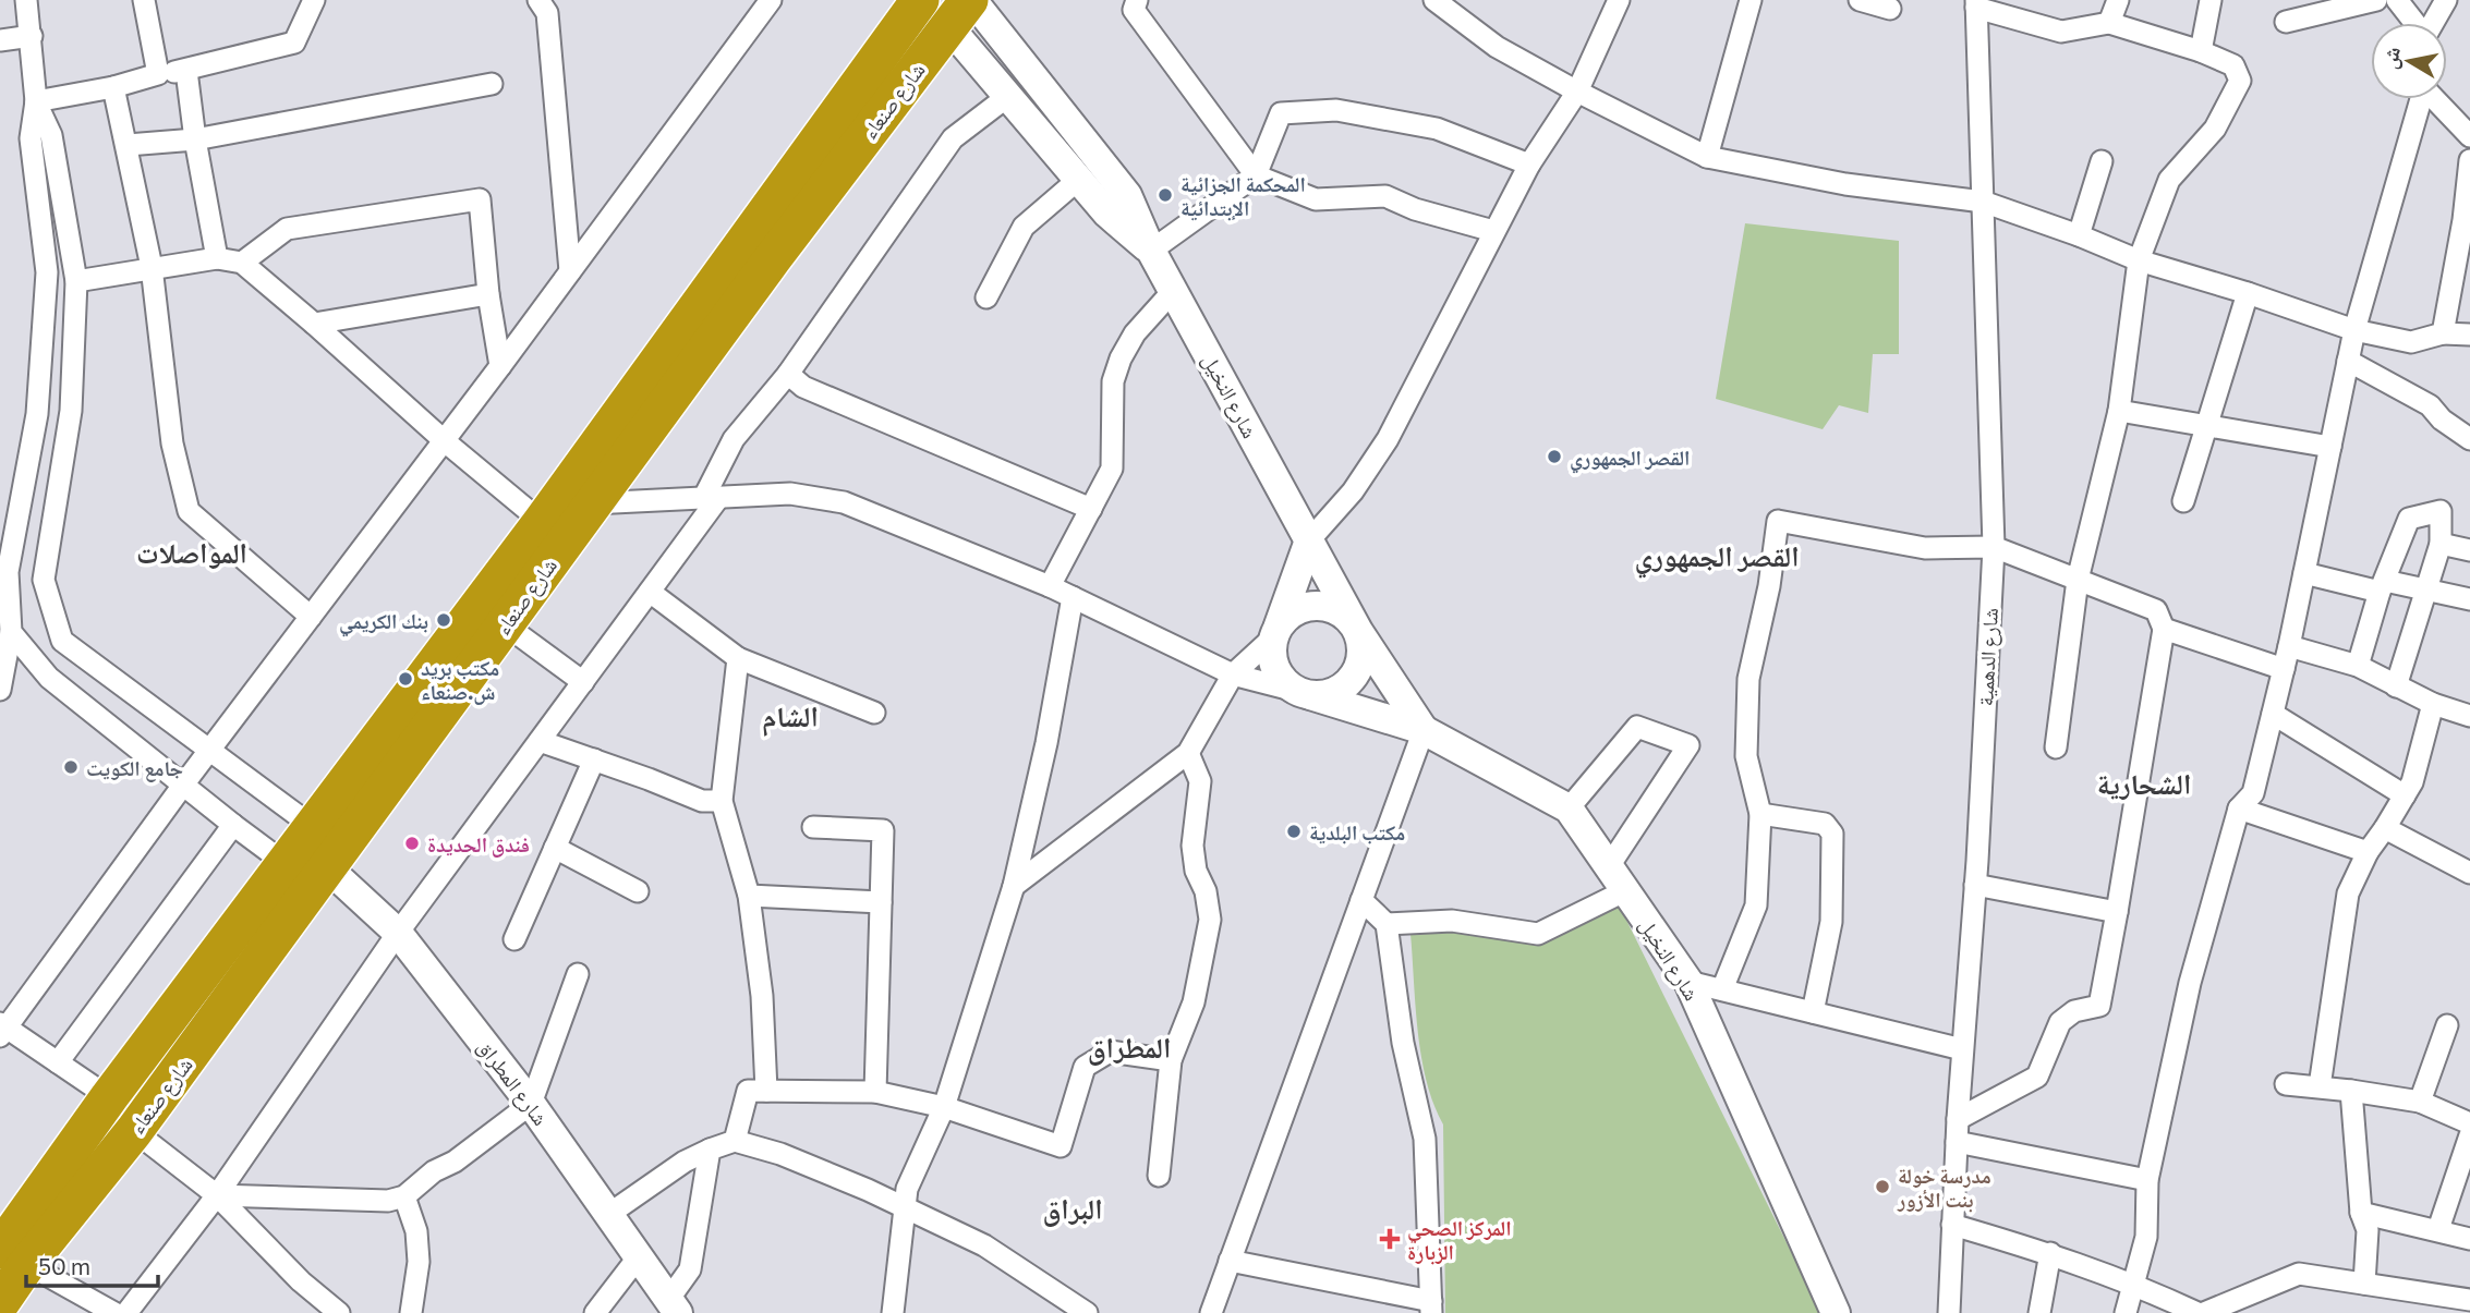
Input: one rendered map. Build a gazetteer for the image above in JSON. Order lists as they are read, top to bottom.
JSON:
{
  "streets": {
    "highway": ["شارع صنعاء"],
    "street": ["شارع النخيل", "شارع الدهمية", "شارع المطراق"]
  },
  "crossings": [
    ["شارع صنعاء", "شارع النخيل"],
    ["شارع صنعاء", "شارع المطراق"]
  ],
  "districts": [
    "المواصلات",
    "القصر الجمهوري",
    "الشام",
    "الشحارية",
    "المطراق",
    "البراق"
  ],
  "places": {
    "other": [
      "المحكمة الجزائية الإبتدائية",
      "القصر الجمهوري",
      "بنك الكريمي",
      "مكتب بريد ش.صنعاء",
      "جامع الكويت",
      "مكتب البلدية",
      "فندق الحديدة",
      "مدرسة خولة بنت الأزور"
    ],
    "health": ["المركز الصحي الزبارة"]
  },
  "scale_bar": "50 m",
  "north": "left"
}
